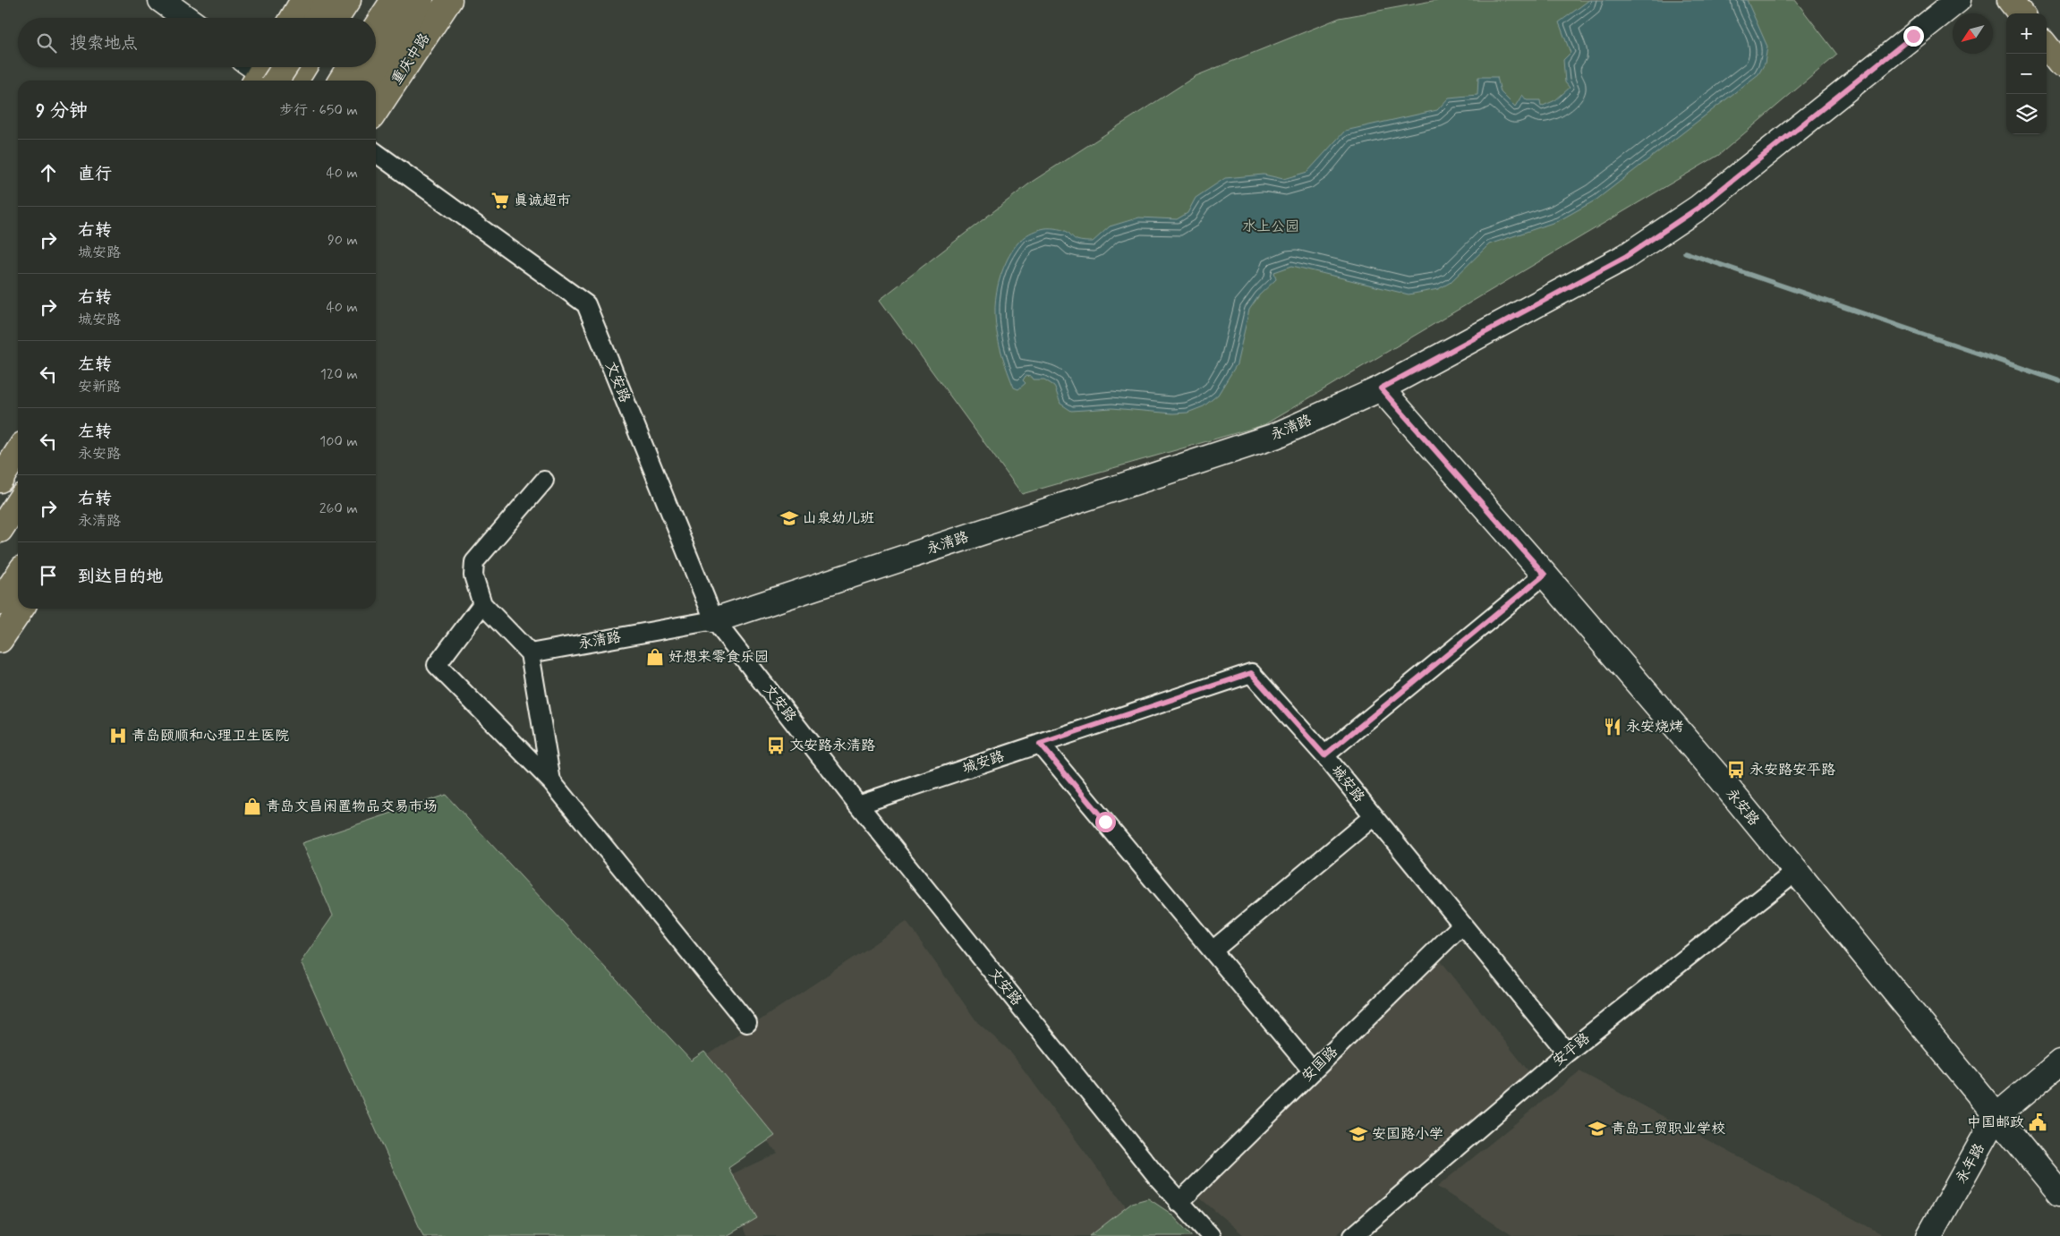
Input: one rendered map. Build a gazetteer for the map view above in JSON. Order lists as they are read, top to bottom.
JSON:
{
  "streets": {
    "main road": ["重庆中路"],
    "street": [
      "文安路",
      "永清路",
      "城安路",
      "永安路",
      "安平路",
      "安国路",
      "永年路"
    ]
  },
  "crossings": [
    ["文安路", "永清路"],
    ["文安路", "城安路"],
    ["文安路", "安国路"],
    ["永清路", "永安路"],
    ["城安路", "安平路"],
    ["城安路", "安国路"],
    ["永安路", "安平路"],
    ["永安路", "永年路"]
  ],
  "parks": ["水上公园"],
  "places": {
    "supermarket": ["真诚超市"],
    "school or university": ["山泉幼儿班", "青岛工贸职业学校", "安国路小学"],
    "shop": ["好想来零食乐园", "青岛文昌闲置物品交易市场"],
    "restaurant": ["永安烧烤"],
    "hospital": ["青岛颐顺和心理卫生医院"],
    "bus stop": ["文安路永清路", "永安路安平路"],
    "public building": ["中国邮政"]
  },
  "north": "bottom left",
  "page": {
    "map_buttons": ["+", "−"],
    "search": "搜索地点",
    "heading": ["9 分钟", "步行 · 650 m"],
    "list": [
      ["直行", "40 m"],
      ["右转", "城安路", "90 m"],
      ["右转", "城安路", "40 m"],
      ["左转", "安新路", "120 m"],
      ["左转", "永安路", "100 m"],
      ["右转", "永清路", "260 m"],
      "到达目的地"
    ]
  }
}
